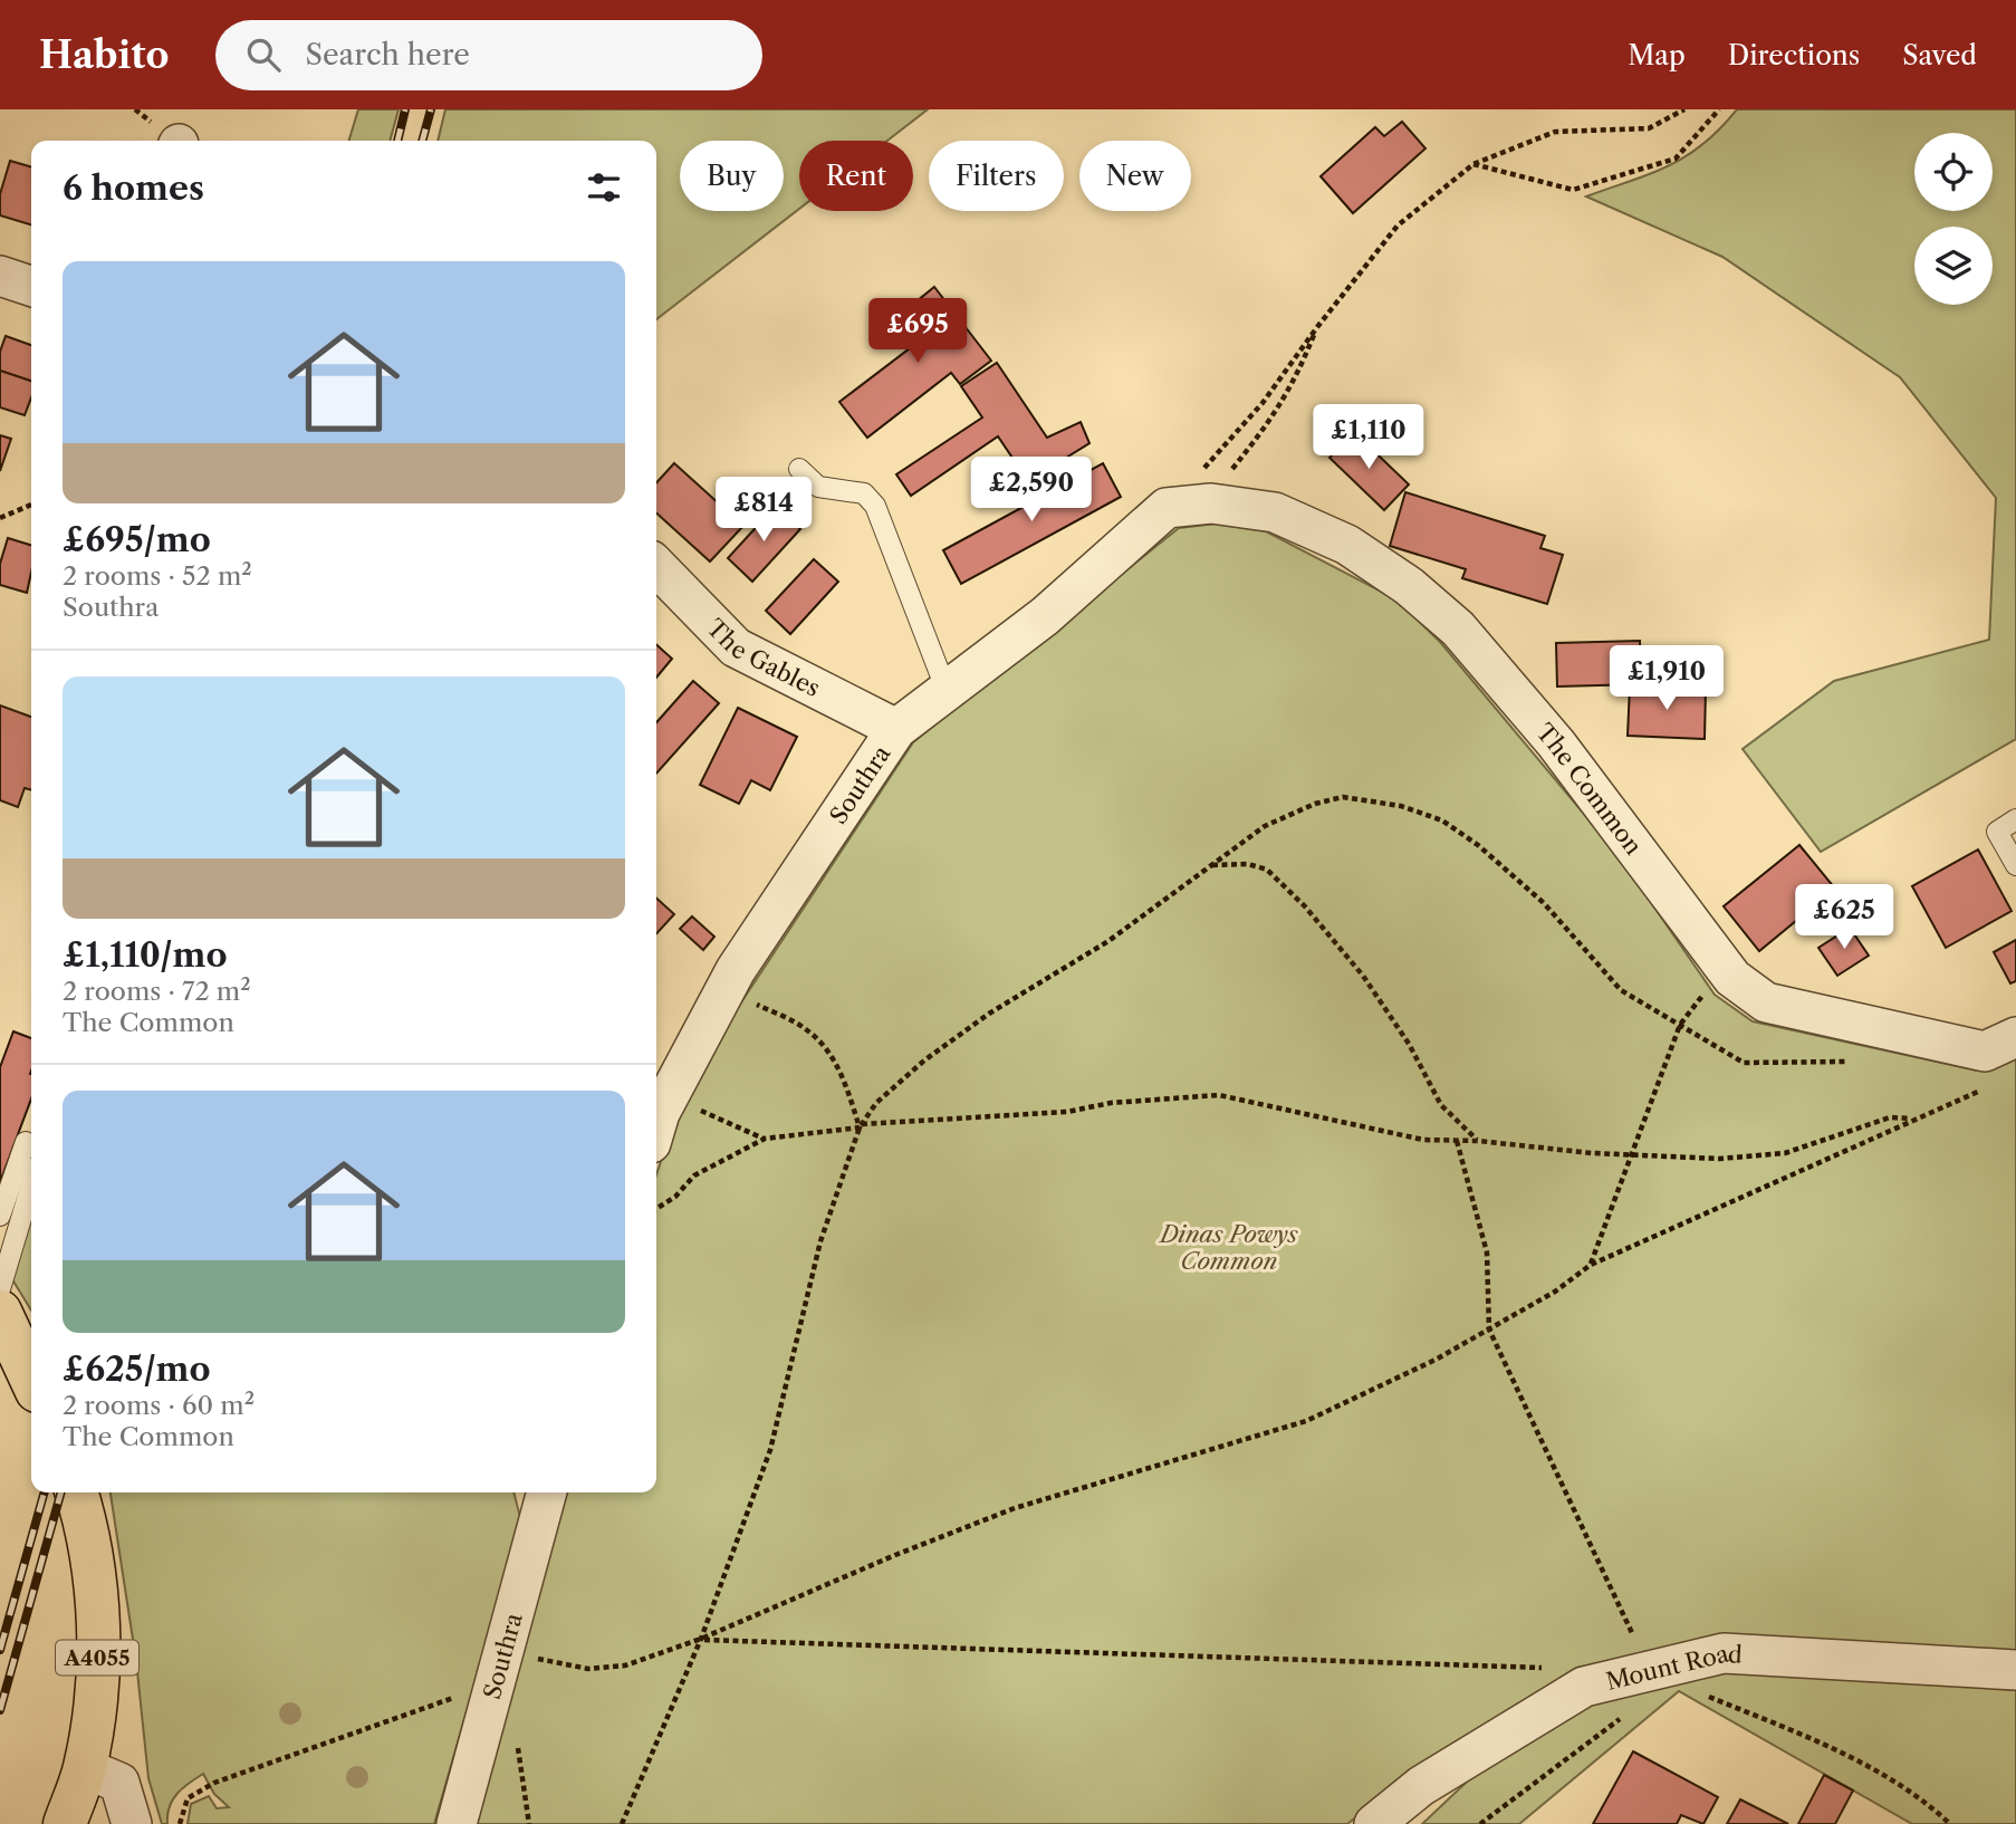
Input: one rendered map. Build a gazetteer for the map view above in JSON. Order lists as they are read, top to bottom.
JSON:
{
  "streets": {
    "main road": ["A4055"],
    "street": [
      "The Gables",
      "Southra",
      "The Common",
      "Mount Road"
    ]
  },
  "crossings": [
    ["The Gables", "Southra"],
    ["Southra", "The Common"]
  ],
  "parks": ["Dinas Powys Common"],
  "page": {
    "header": "Habito",
    "search": "Search here",
    "nav": ["Map", "Directions", "Saved"],
    "chip": [
      "Buy",
      "Rent",
      "Filters",
      "New"
    ],
    "heading": "6 homes",
    "list": [
      {
        "name": "£695/mo",
        "note": "2 rooms · 52 m² · Southra"
      },
      {
        "name": "£1,110/mo",
        "note": "2 rooms · 72 m² · The Common"
      },
      {
        "name": "£625/mo",
        "note": "2 rooms · 60 m² · The Common"
      }
    ],
    "price": [
      "£695",
      "£1,110",
      "£2,590",
      "£814",
      "£1,910",
      "£625"
    ]
  }
}
